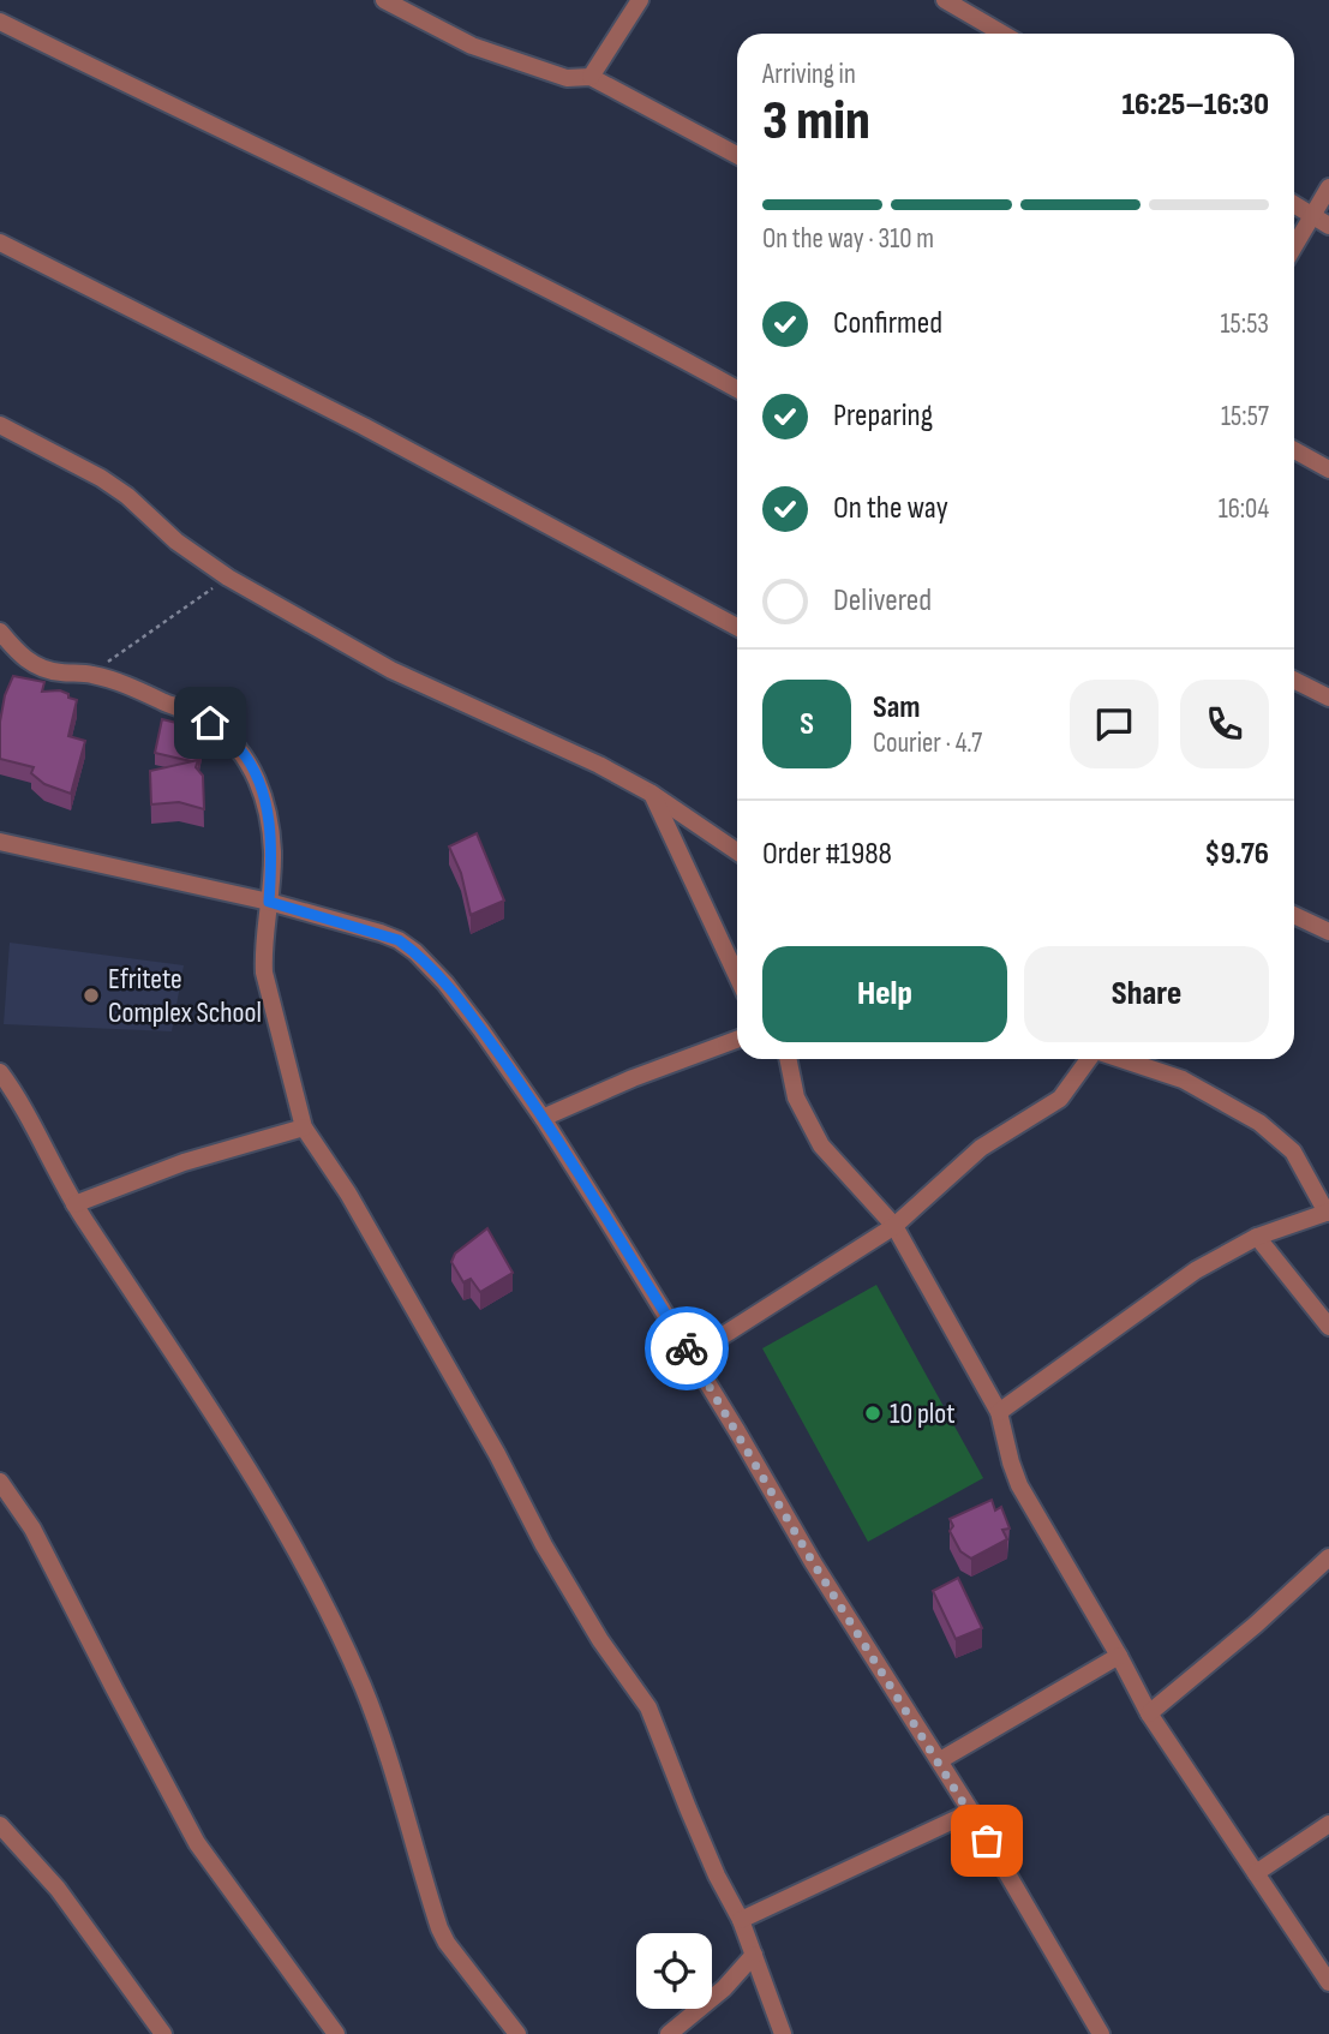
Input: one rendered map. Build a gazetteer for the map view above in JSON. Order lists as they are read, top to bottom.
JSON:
{
  "places": ["Efritete Complex School", "10 plot"],
  "page": {
    "heading": ["3 min", "Arriving in", "16:25–16:30"],
    "panel": [
      "Sam",
      "Courier · 4.7",
      "Order #1988",
      "$9.76"
    ],
    "bar": "On the way · 310 m",
    "list": [
      ["Confirmed", "15:53"],
      ["Preparing", "15:57"],
      ["On the way", "16:04"],
      "Delivered"
    ],
    "round": "S",
    "buttons": ["Help", "Share"]
  }
}
